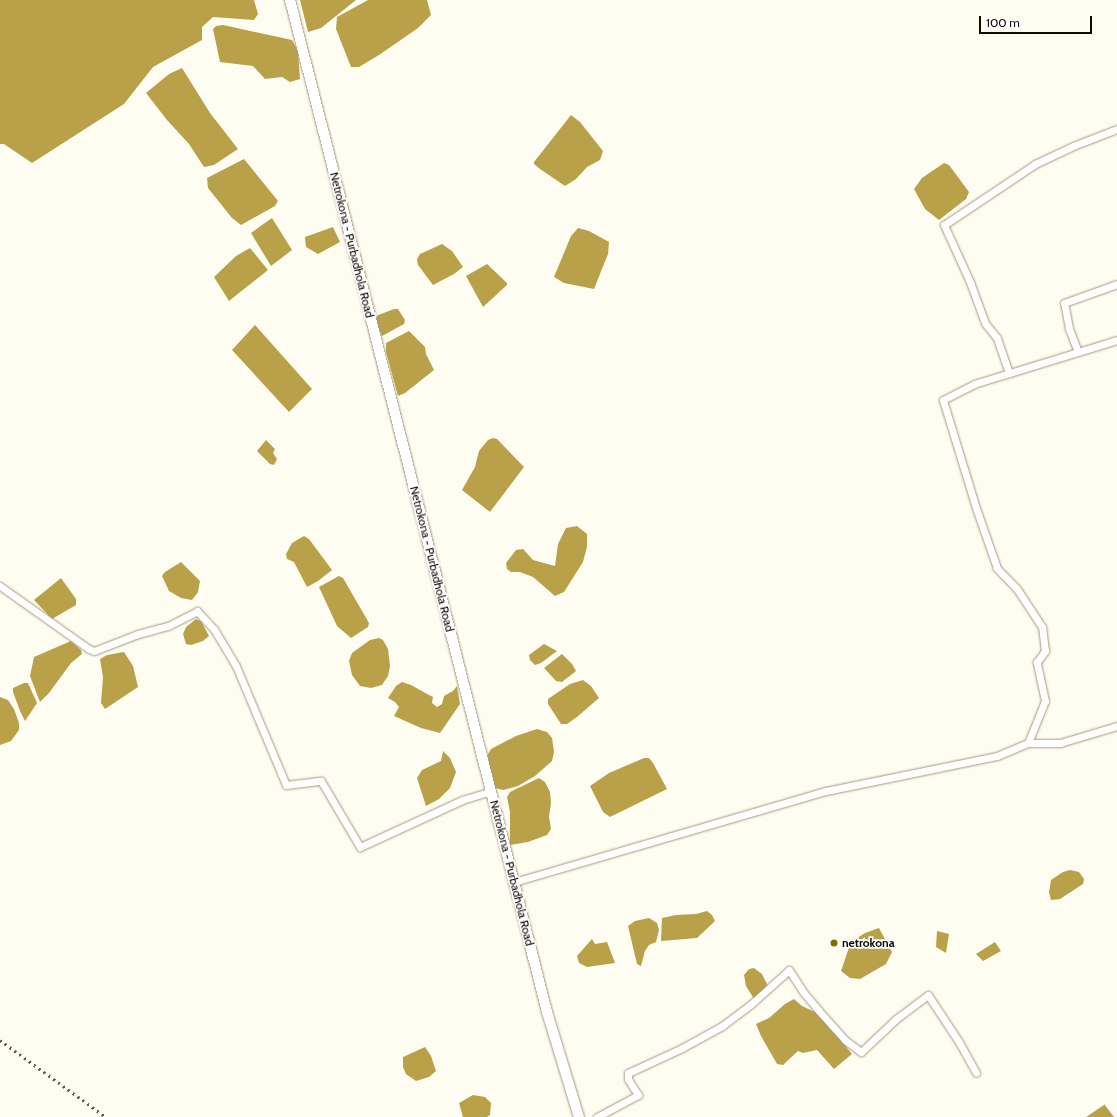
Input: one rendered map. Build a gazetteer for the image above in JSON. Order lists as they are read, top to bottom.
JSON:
{
  "streets": {
    "main road": ["Netrokona - Purbadhola Road"]
  },
  "places": ["netrokona"],
  "scale_bar": "100 m"
}
